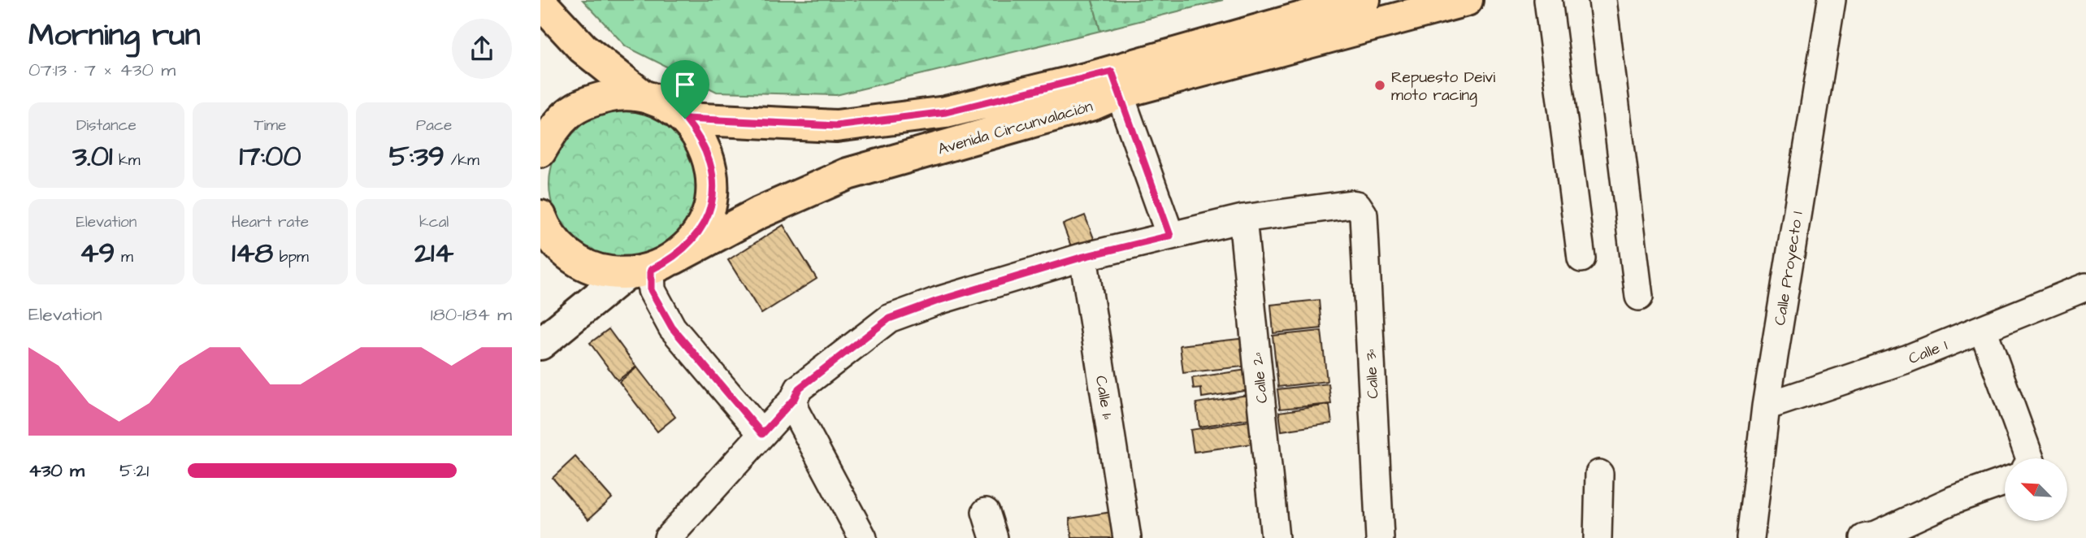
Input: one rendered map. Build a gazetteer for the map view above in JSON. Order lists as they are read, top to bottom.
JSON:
{
  "streets": {
    "main road": ["Avenida Circunvalación"],
    "street": [
      "Calle Proyecto 1",
      "Calle 1",
      "Calle 3ª",
      "Calle 2ª",
      "Calle 1ª"
    ]
  },
  "crossings": [
    ["Calle Proyecto 1", "Calle 1"],
    ["Calle 3ª", "Calle 2ª"]
  ],
  "places": ["Repuesto Deivi moto racing"],
  "north": "top left",
  "page": {
    "heading": ["Morning run", "07:13 · 7 × 430 m"],
    "stats": [
      ["Distance", "3.01 km"],
      ["Time", "17:00"],
      ["Pace", "5:39 /km"],
      ["Elevation", "49 m"],
      ["Heart rate", "148 bpm"],
      ["kcal", "214"]
    ],
    "chart": ["Elevation", "180–184 m"],
    "list": [
      {
        "name": "430 m",
        "note": "5:21"
      }
    ]
  }
}
